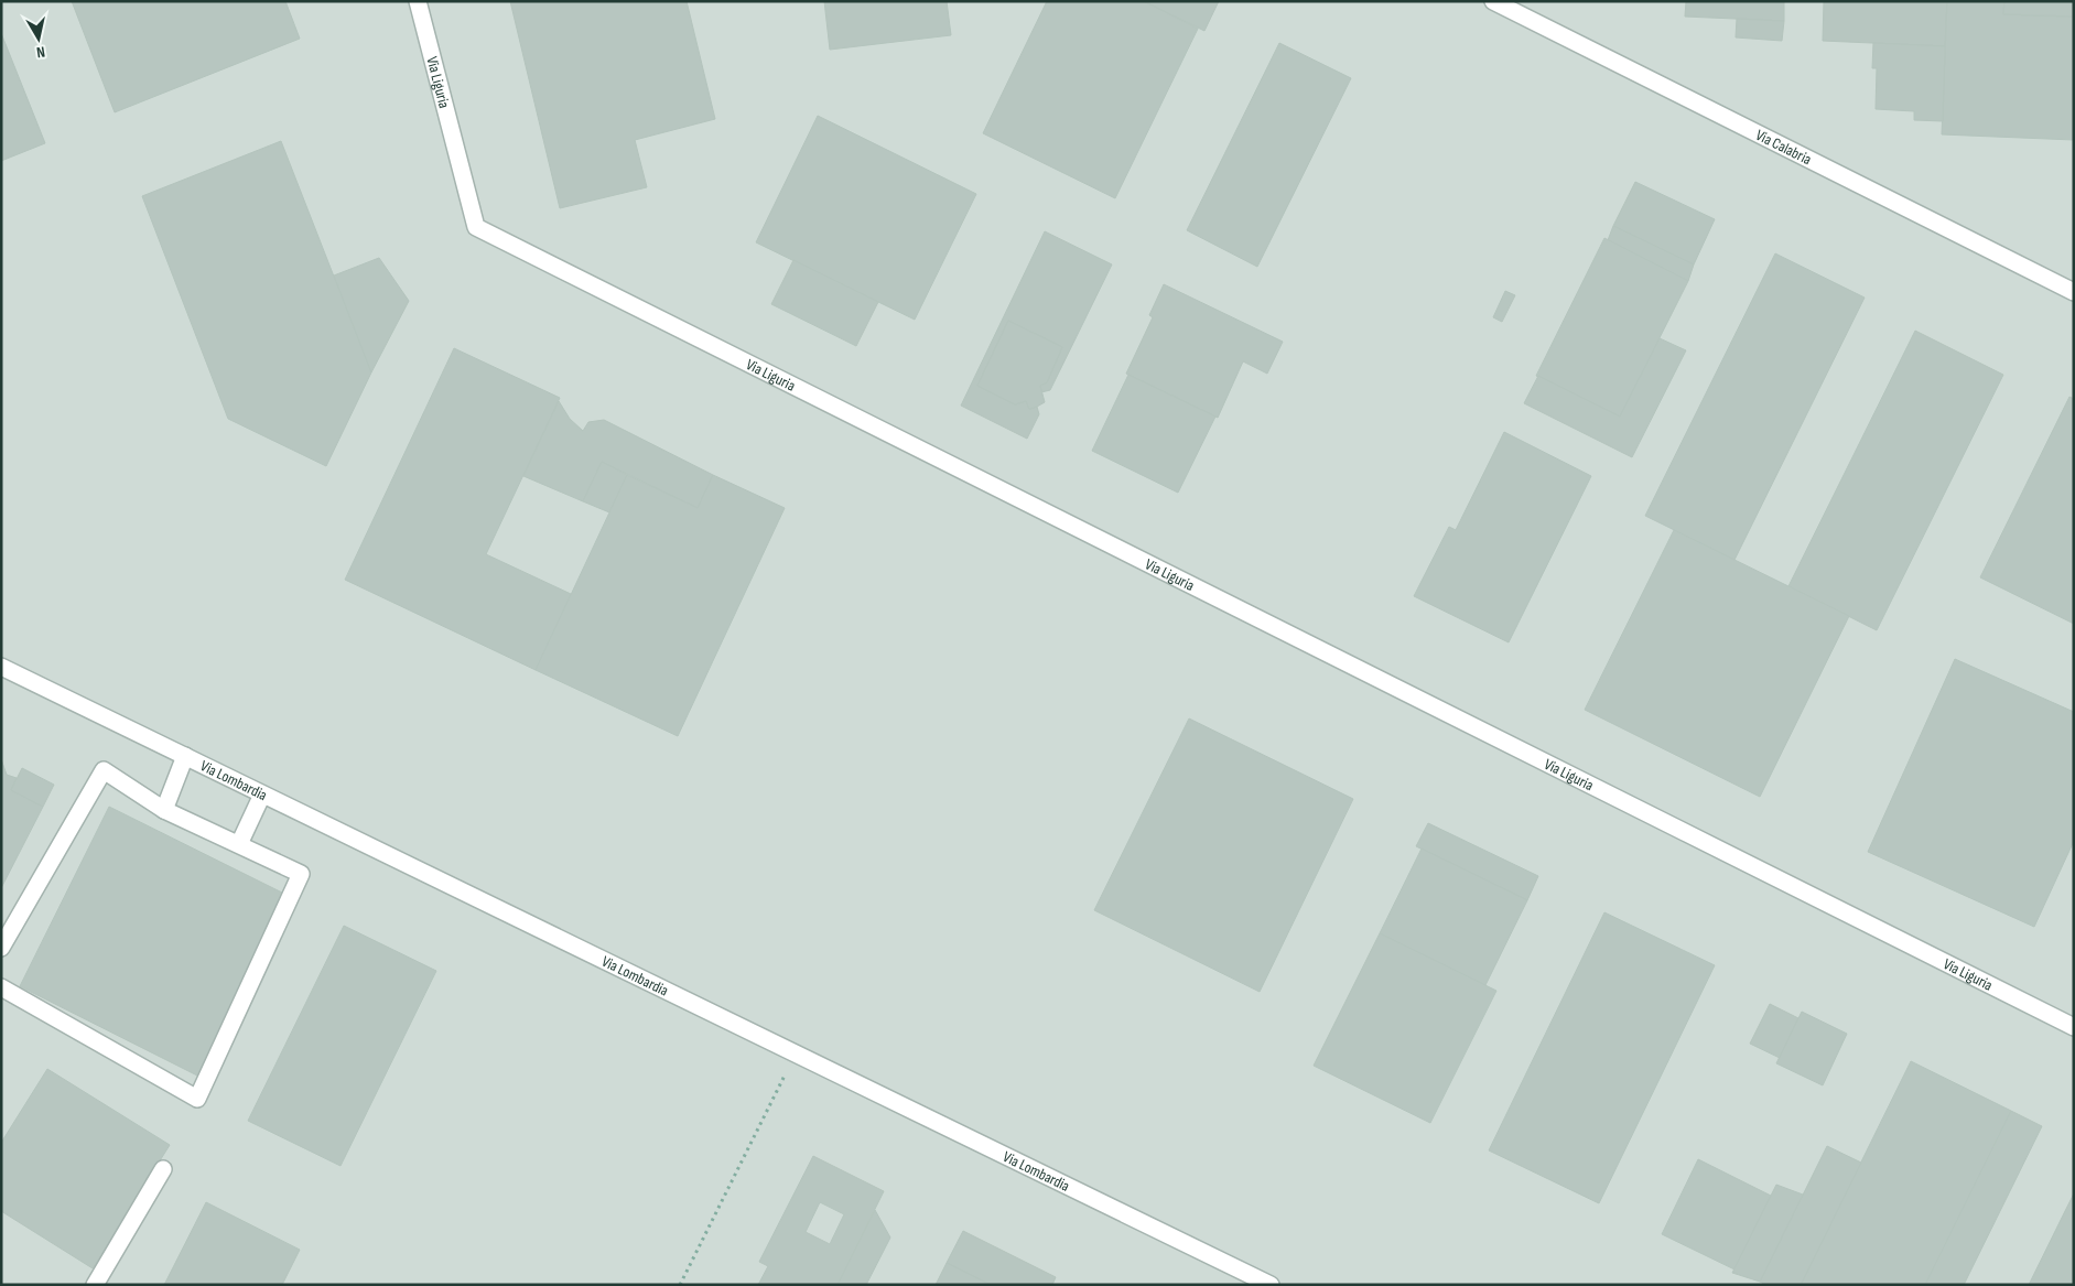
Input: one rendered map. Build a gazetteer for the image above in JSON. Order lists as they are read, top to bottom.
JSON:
{
  "streets": {
    "street": ["Via Liguria", "Via Calabria", "Via Lombardia"]
  },
  "north": "bottom"
}
